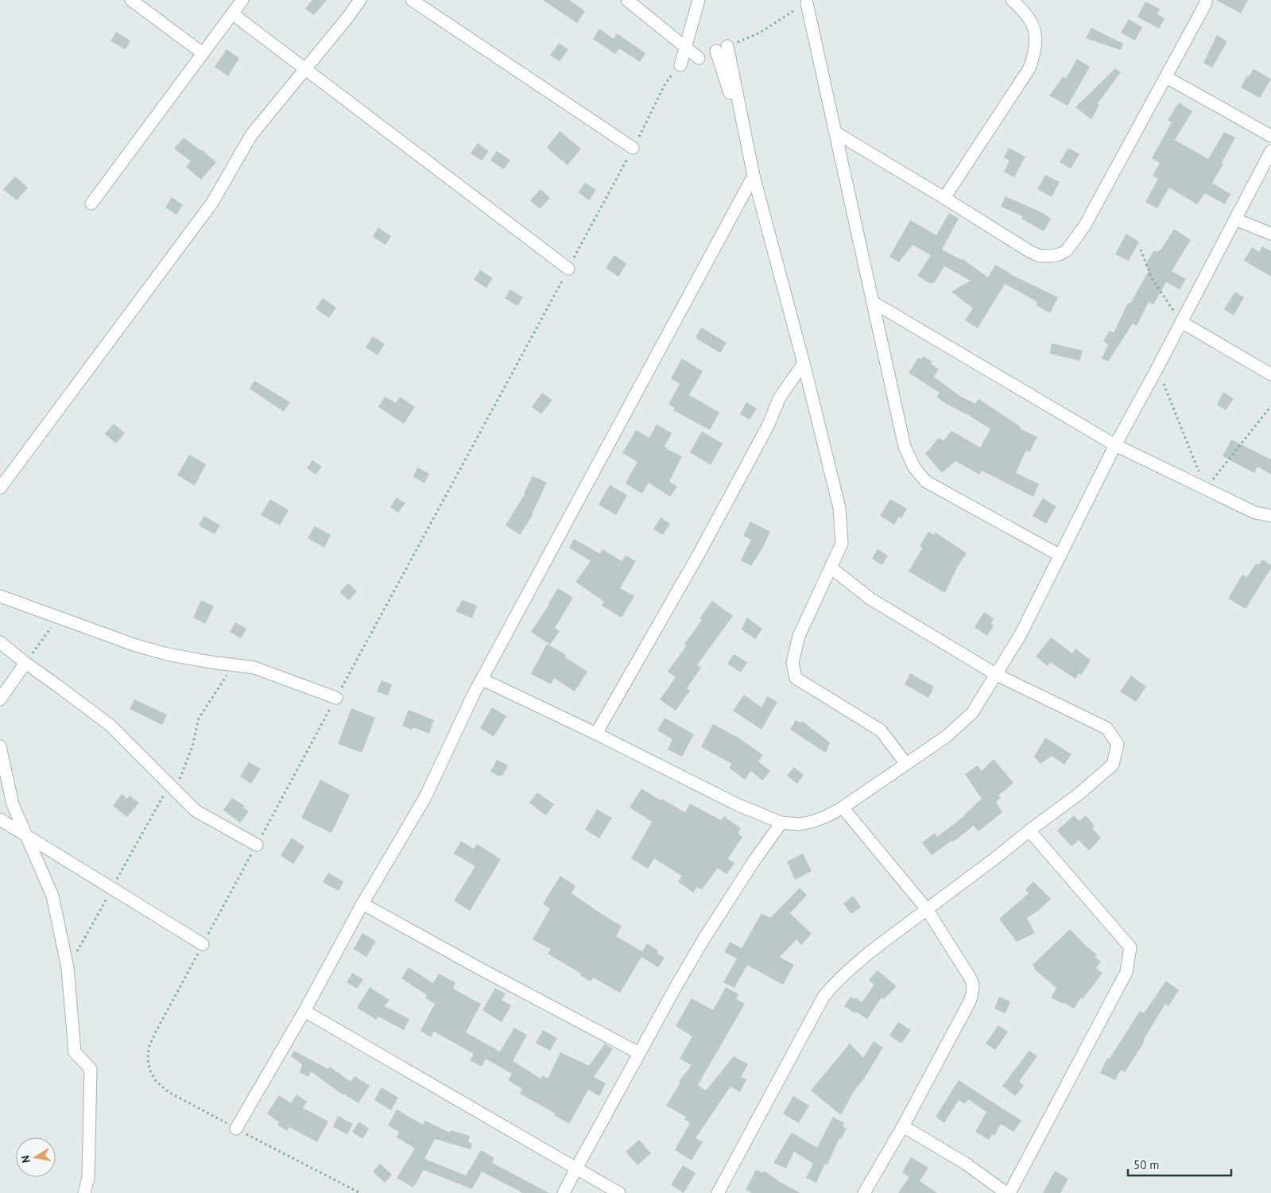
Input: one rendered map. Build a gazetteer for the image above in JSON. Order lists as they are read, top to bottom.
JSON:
{
  "scale_bar": "50 m",
  "north": "left"
}
